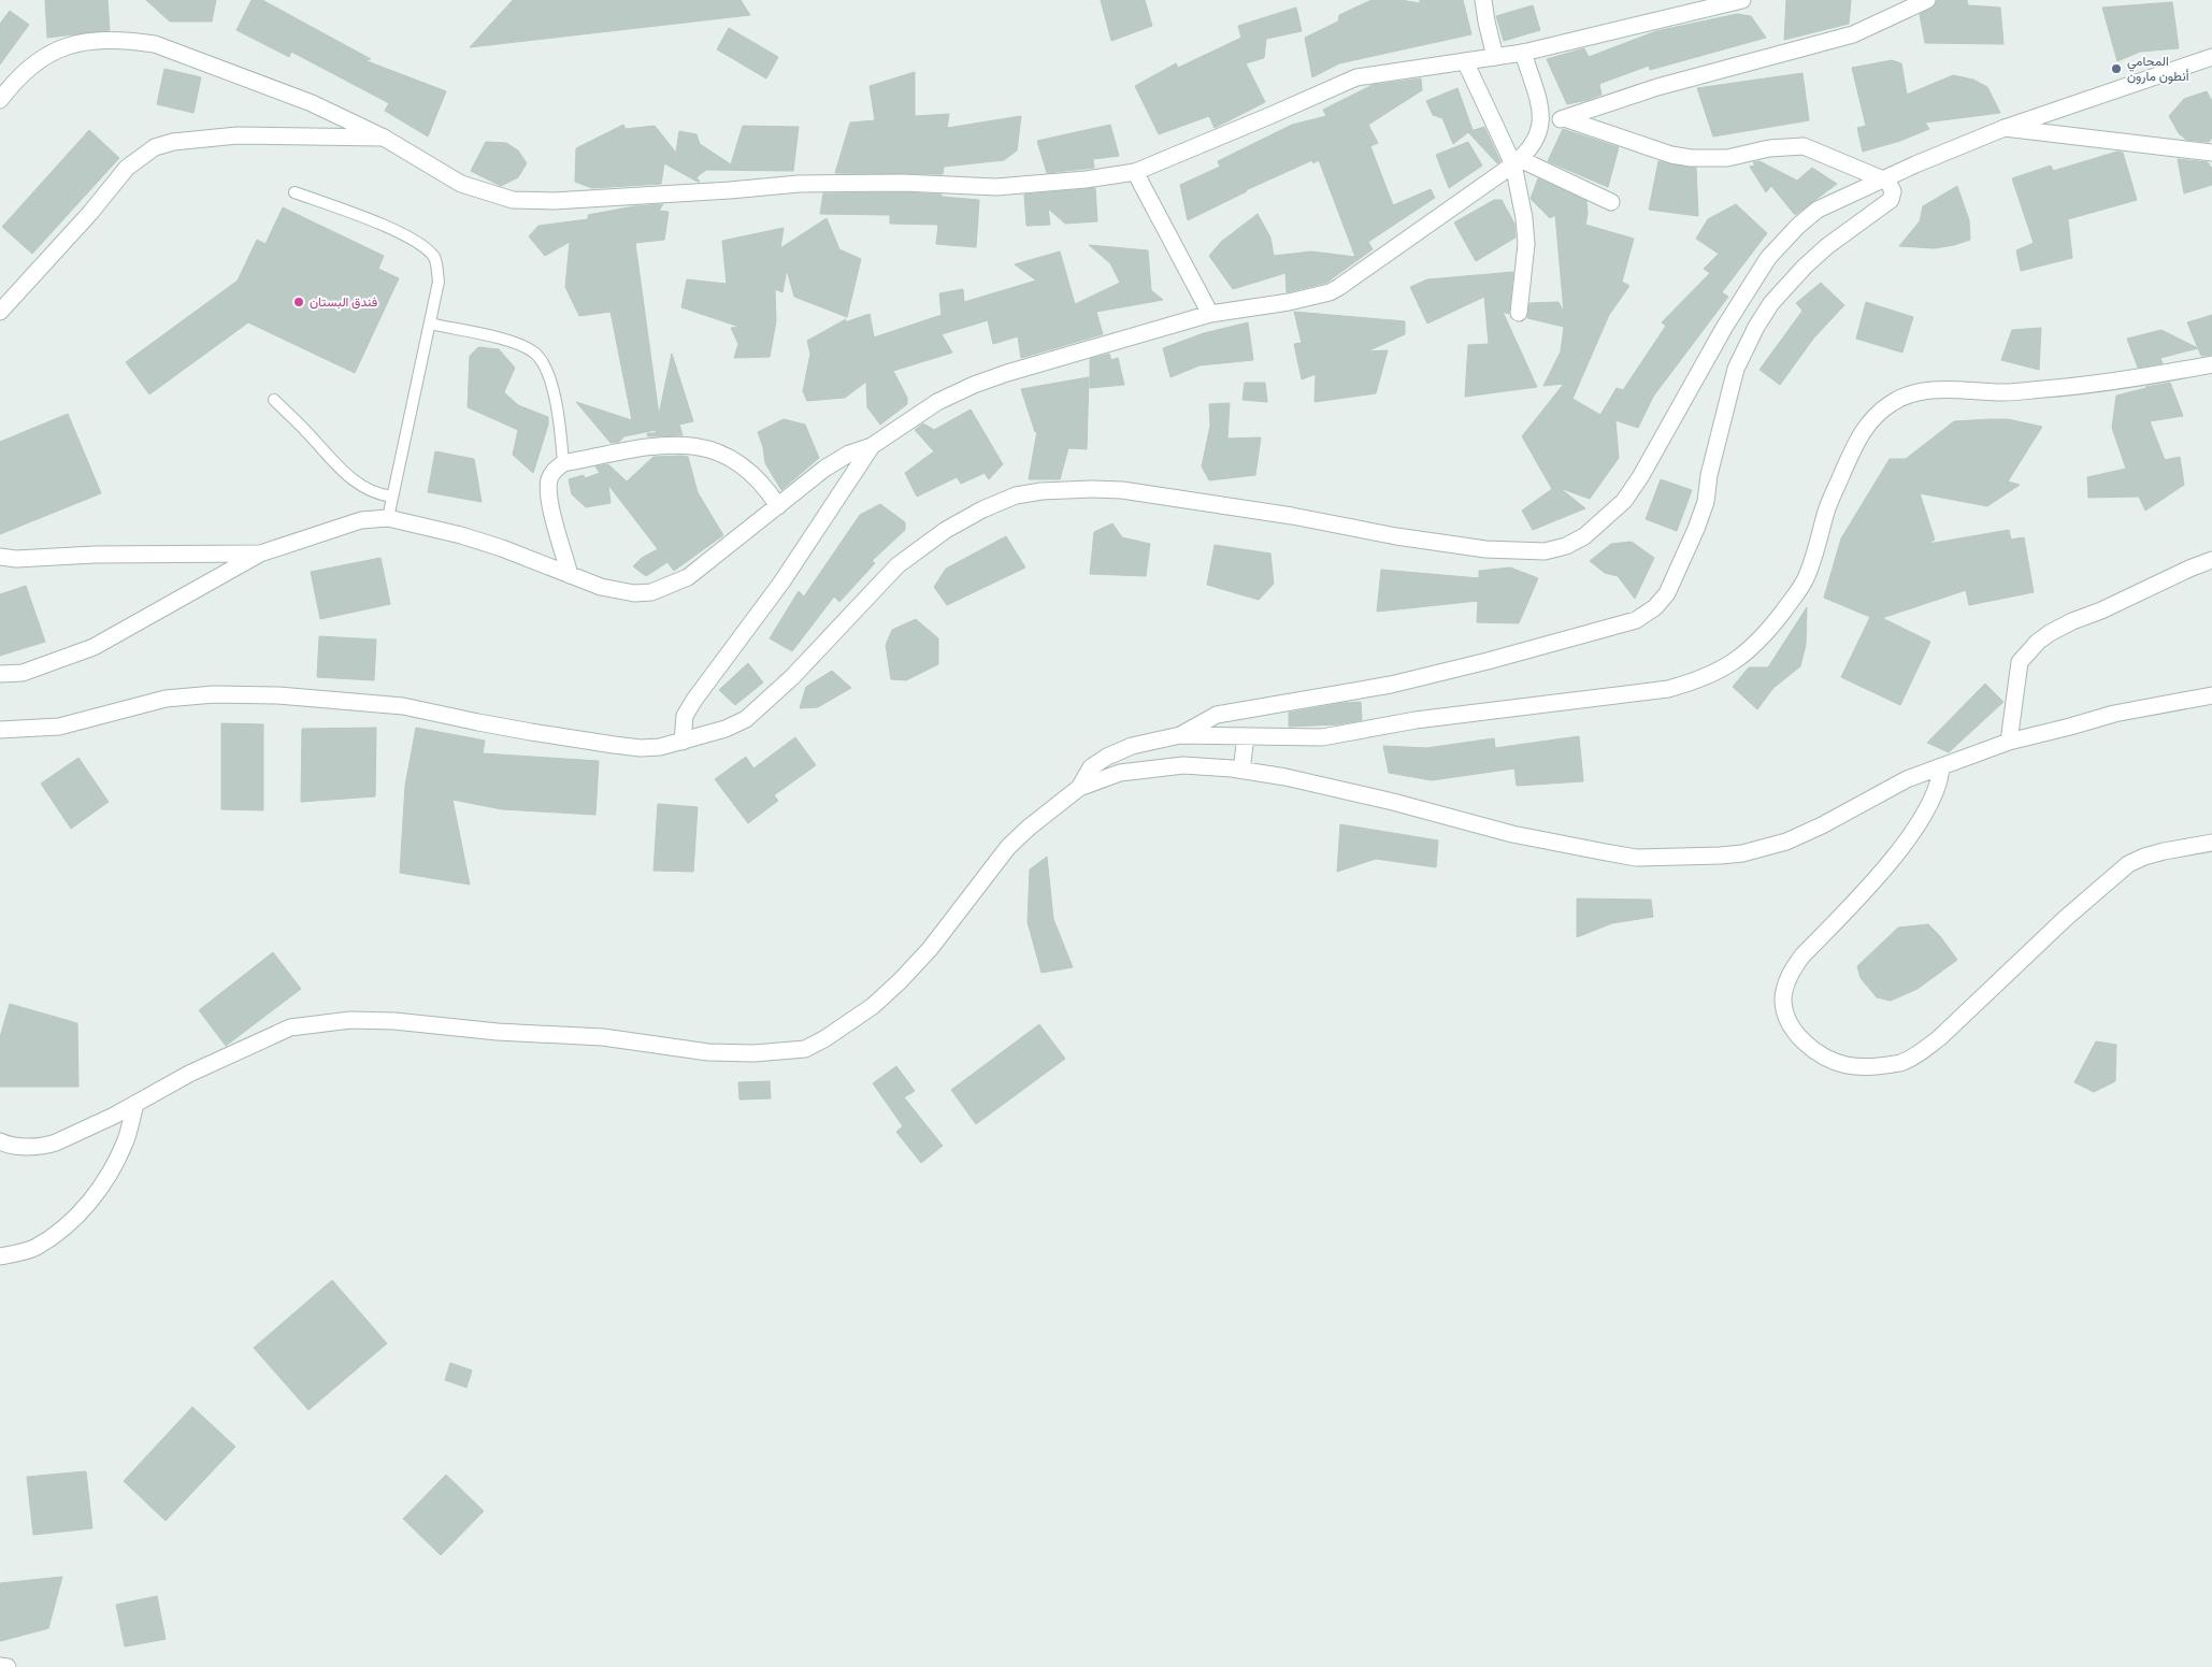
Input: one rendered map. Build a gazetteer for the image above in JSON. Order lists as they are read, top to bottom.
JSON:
{
  "places": ["المحامي أنطون مارون", "فندق البستان"]
}
